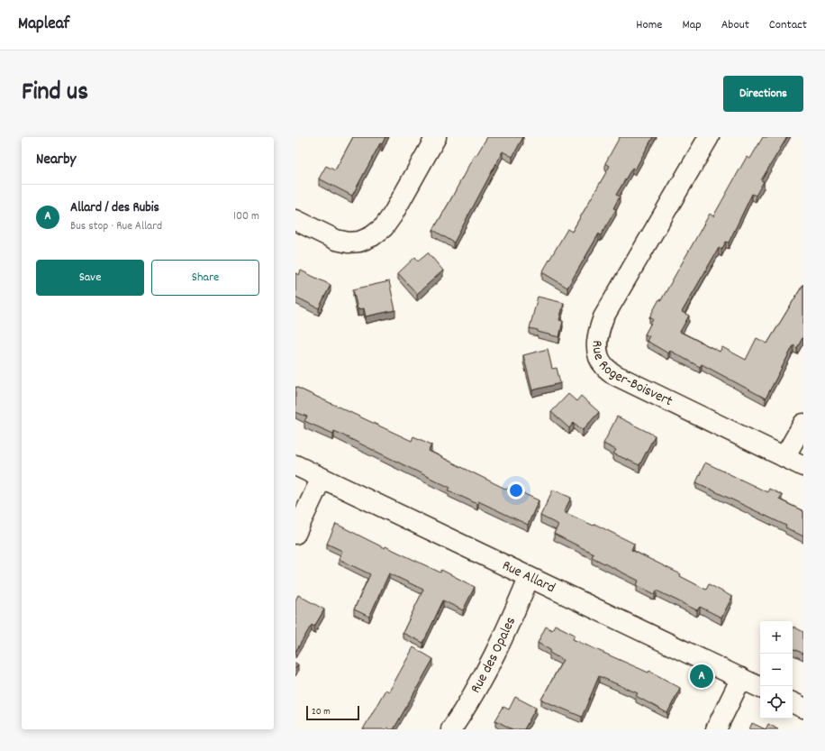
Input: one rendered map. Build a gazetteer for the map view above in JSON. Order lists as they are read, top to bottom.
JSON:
{
  "streets": {
    "street": ["Rue Roger-Boisvert", "Rue Allard", "Rue des Opales"]
  },
  "crossings": [
    ["Rue Allard", "Rue des Opales"]
  ],
  "scale_bar": "20 m",
  "page": {
    "header": "Mapleaf",
    "nav": [
      "Home",
      "Map",
      "About",
      "Contact"
    ],
    "title": "Find us",
    "buttons": [
      "Directions",
      ["Save", "Share"]
    ],
    "heading": "Nearby",
    "list": [
      {
        "mark": "A",
        "name": "Allard / des Rubis",
        "note": "Bus stop · Rue Allard",
        "value": "100 m"
      }
    ],
    "map_buttons": ["+", "−"],
    "pins": "A",
    "scale": "20 m"
  }
}
